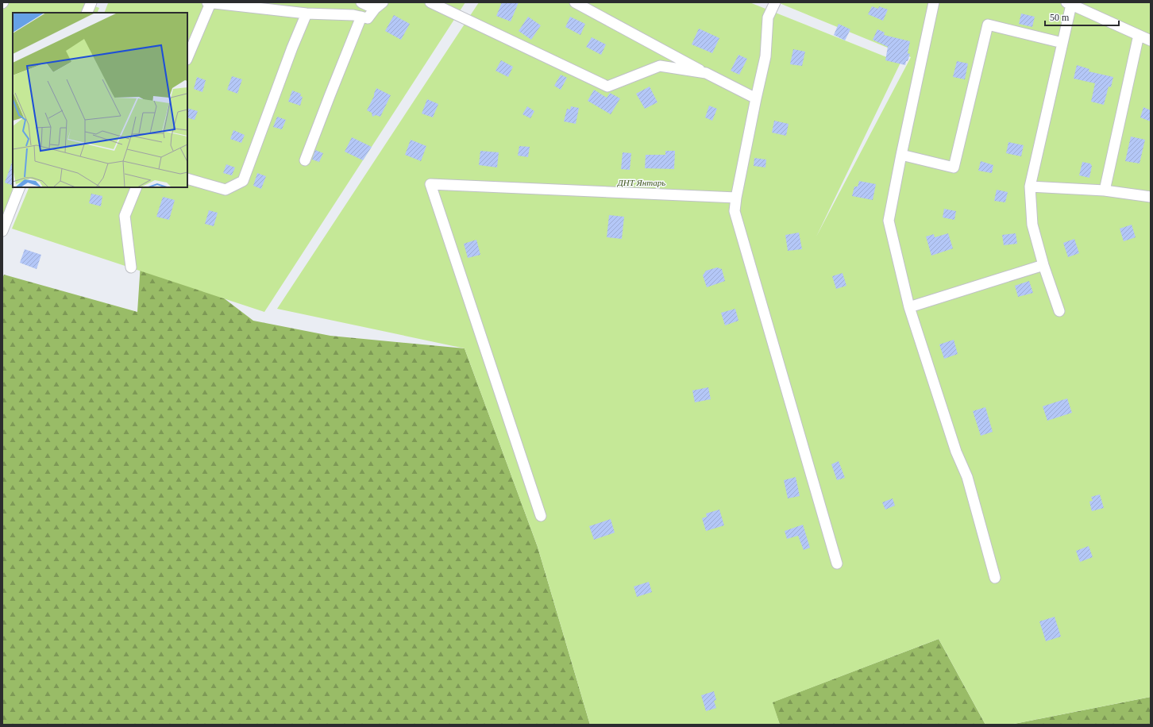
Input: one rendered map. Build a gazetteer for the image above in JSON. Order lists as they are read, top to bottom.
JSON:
{
  "parks": ["ДНТ Янтарь"],
  "scale_bar": "50 m"
}
